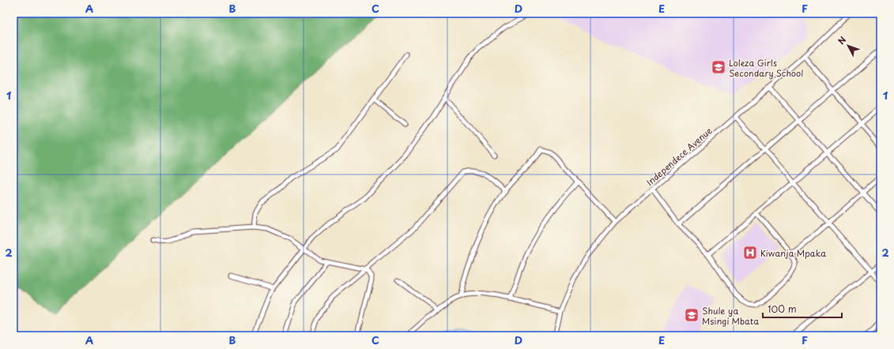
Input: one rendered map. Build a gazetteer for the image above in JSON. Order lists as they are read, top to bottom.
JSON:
{
  "streets": {
    "street": ["Independece Avenue"]
  },
  "places": {
    "school or university": ["Loleza Girls Secondary School", "Shule ya Msingi Mbata"],
    "hospital": ["Kiwanja Mpaka"]
  },
  "scale_bar": "100 m",
  "north": "top left",
  "grid": {
    "columns": [
      "A",
      "B",
      "C",
      "D",
      "E",
      "F"
    ],
    "rows": ["1", "2"]
  }
}
